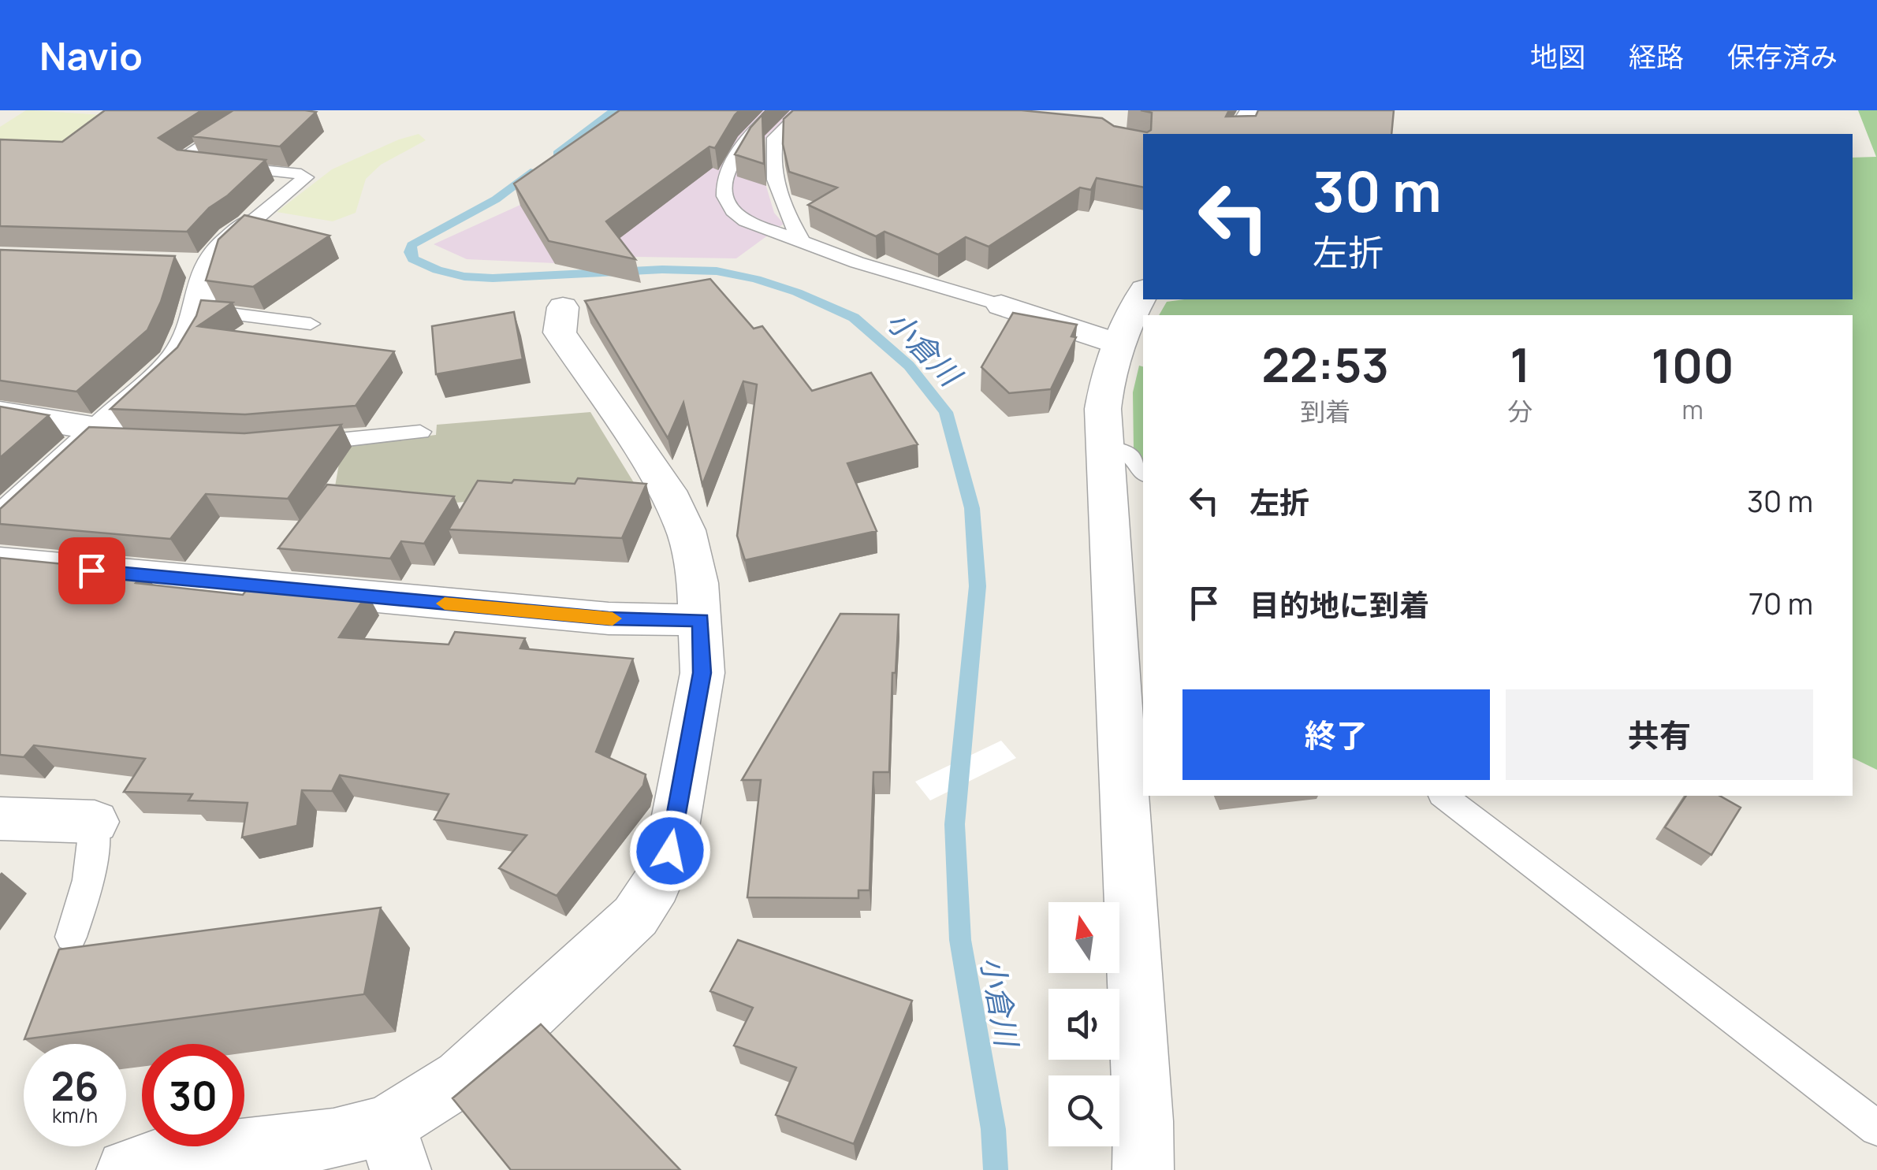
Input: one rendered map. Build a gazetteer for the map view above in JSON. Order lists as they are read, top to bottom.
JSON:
{
  "water": ["小倉川"],
  "north": "top",
  "page": {
    "header": "Navio",
    "nav": ["地図", "経路", "保存済み"],
    "turn": ["30 m", "左折"],
    "eta": [
      "22:53",
      "到着",
      "1",
      "分",
      "100",
      "m"
    ],
    "list": [
      {
        "name": "左折",
        "value": "30 m"
      },
      {
        "name": "目的地に到着",
        "value": "70 m"
      }
    ],
    "buttons": ["終了", "共有"],
    "speed": "26 km/h",
    "limit": "30"
  }
}
